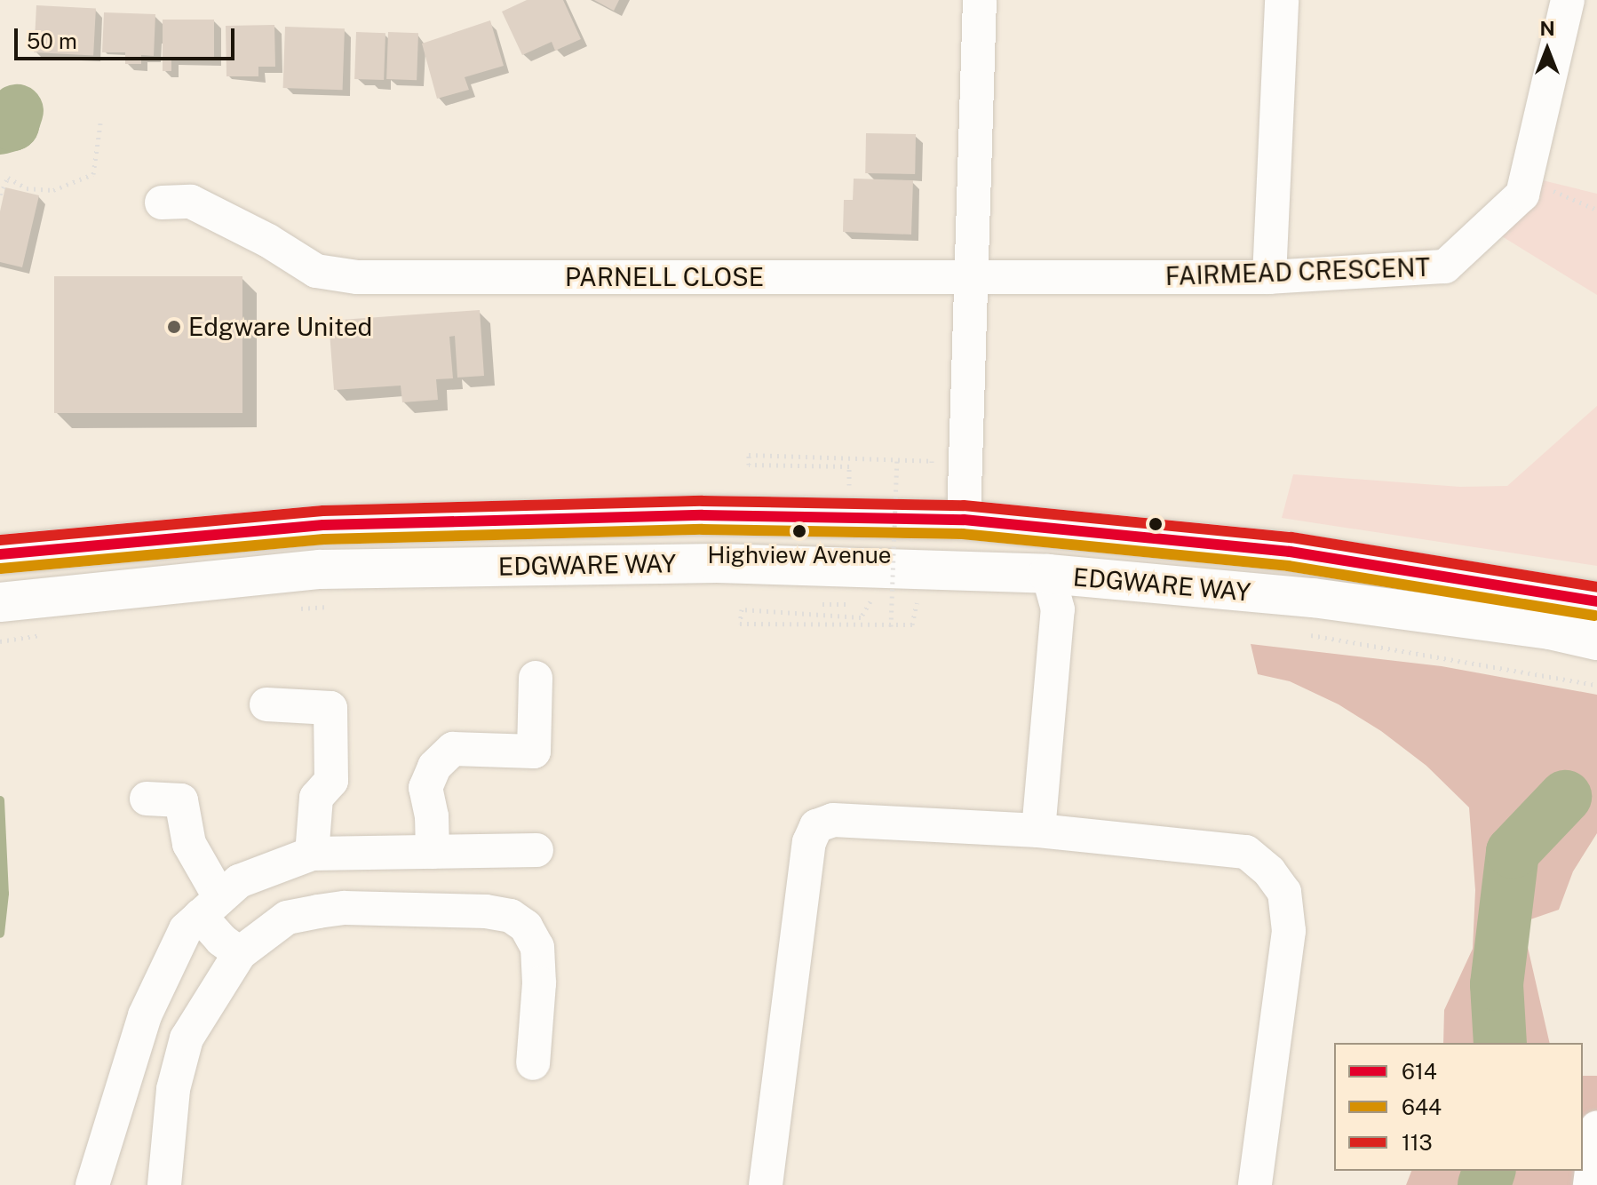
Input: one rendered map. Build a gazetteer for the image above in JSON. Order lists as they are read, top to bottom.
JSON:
{
  "streets": {
    "highway": ["EDGWARE WAY"],
    "street": ["FAIRMEAD CRESCENT", "PARNELL CLOSE"]
  },
  "crossings": [
    ["FAIRMEAD CRESCENT", "PARNELL CLOSE"]
  ],
  "places": ["Edgware United", "Highview Avenue"],
  "lines": ["transit line 113", "transit line 614", "transit line 644"],
  "legend": ["614", "644", "113"],
  "scale_bar": "50 m",
  "north": "top"
}
